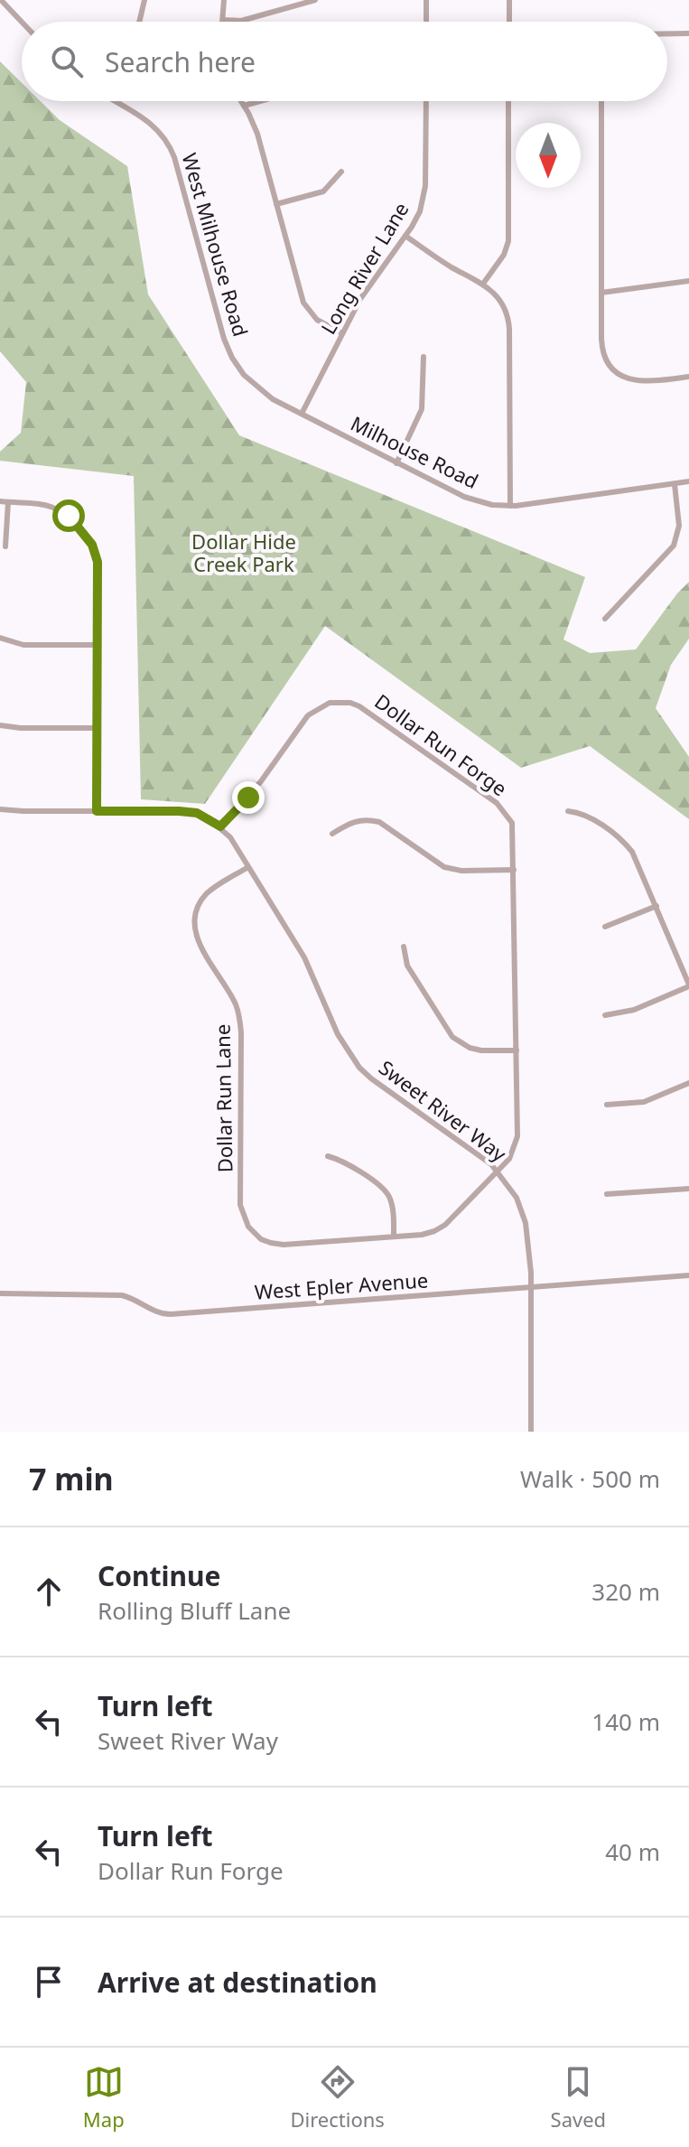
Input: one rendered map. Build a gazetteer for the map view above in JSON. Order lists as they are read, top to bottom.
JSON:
{
  "streets": {
    "street": [
      "West Milhouse Road",
      "Long River Lane",
      "Milhouse Road",
      "Dollar Run Forge",
      "Dollar Run Lane",
      "Sweet River Way",
      "West Epler Avenue"
    ]
  },
  "crossings": [
    ["West Milhouse Road", "Long River Lane"],
    ["West Milhouse Road", "Milhouse Road"],
    ["Long River Lane", "Milhouse Road"],
    ["Dollar Run Forge", "Dollar Run Lane"],
    ["Dollar Run Forge", "Sweet River Way"],
    ["Dollar Run Lane", "Sweet River Way"],
    ["Sweet River Way", "West Epler Avenue"]
  ],
  "parks": ["Dollar Hide Creek Park"],
  "north": "bottom",
  "page": {
    "search": "Search here",
    "heading": ["7 min", "Walk · 500 m"],
    "list": [
      ["Continue", "Rolling Bluff Lane", "320 m"],
      ["Turn left", "Sweet River Way", "140 m"],
      ["Turn left", "Dollar Run Forge", "40 m"],
      "Arrive at destination"
    ],
    "nav": ["Map", "Directions", "Saved"]
  }
}
